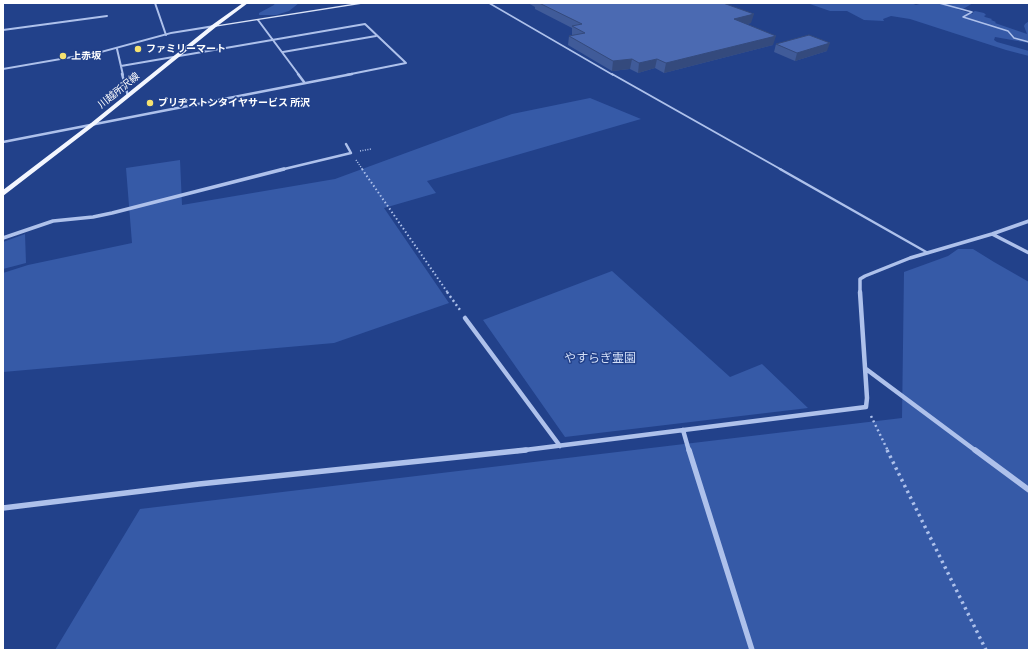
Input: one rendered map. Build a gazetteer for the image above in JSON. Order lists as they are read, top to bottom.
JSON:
{
  "streets": {
    "main road": ["川越所沢線"]
  },
  "parks": ["やすらぎ霊園"],
  "places": ["ファミリーマート", "上赤坂", "ブリヂストンタイヤサービス 所沢"]
}
